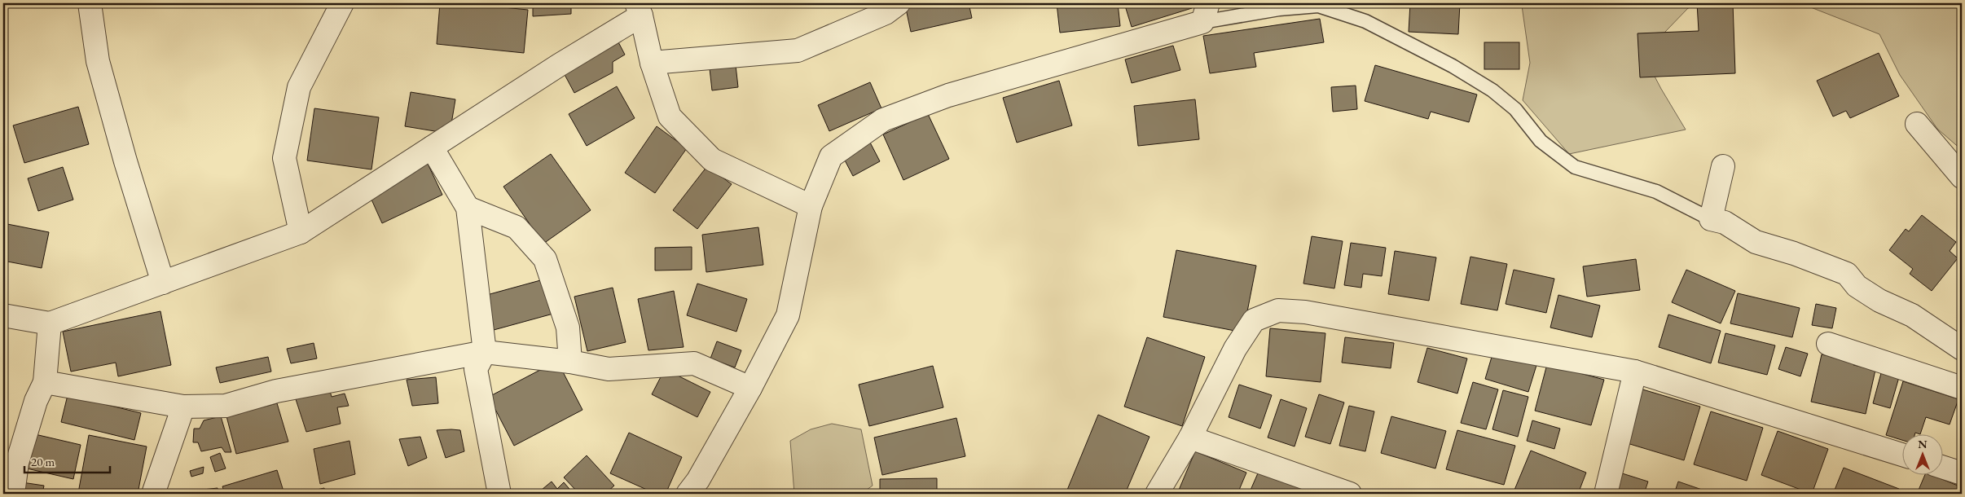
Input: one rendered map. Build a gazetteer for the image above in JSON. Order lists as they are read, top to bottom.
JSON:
{
  "scale_bar": "20 m",
  "north": "top"
}
